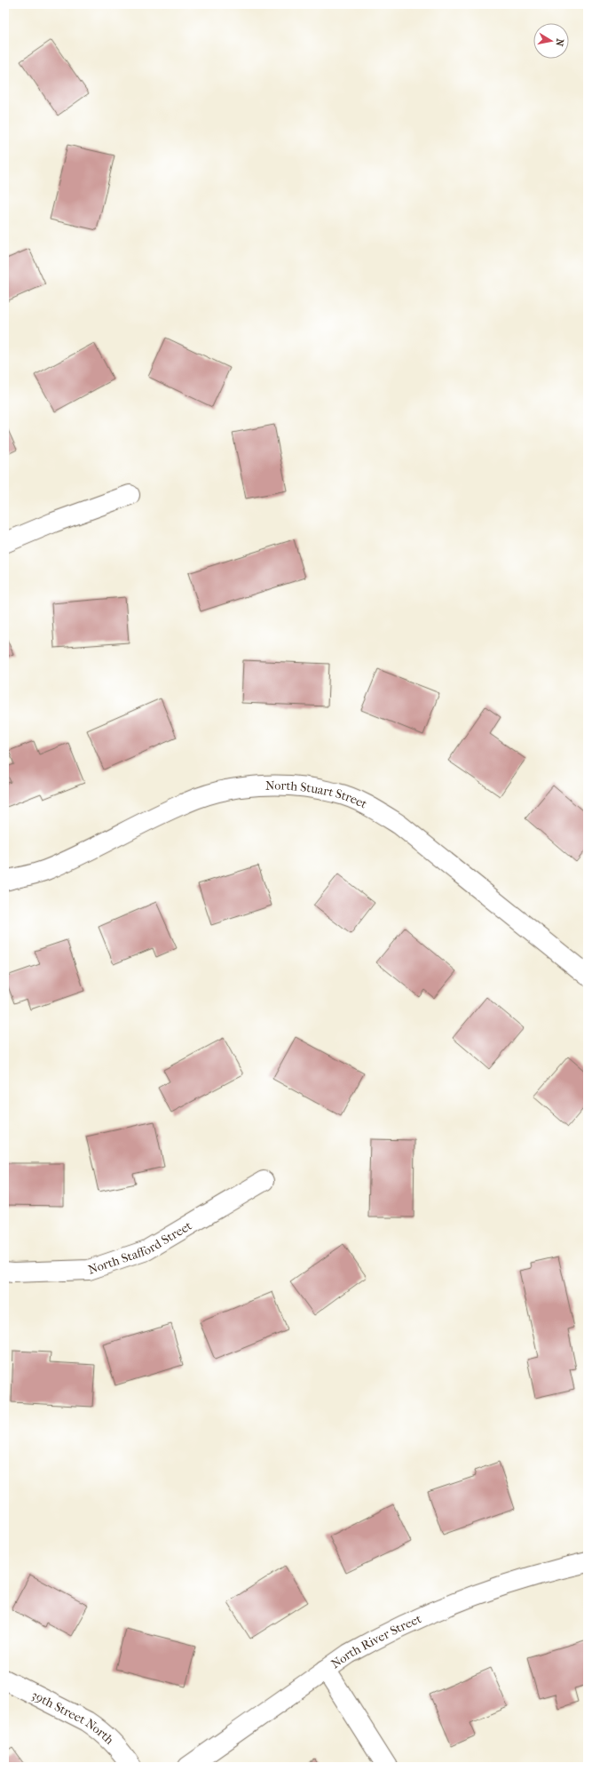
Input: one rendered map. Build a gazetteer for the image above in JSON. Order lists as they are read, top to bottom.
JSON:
{
  "streets": {
    "street": [
      "North Stuart Street",
      "North Stafford Street",
      "North River Street",
      "39th Street North"
    ]
  },
  "north": "right"
}
